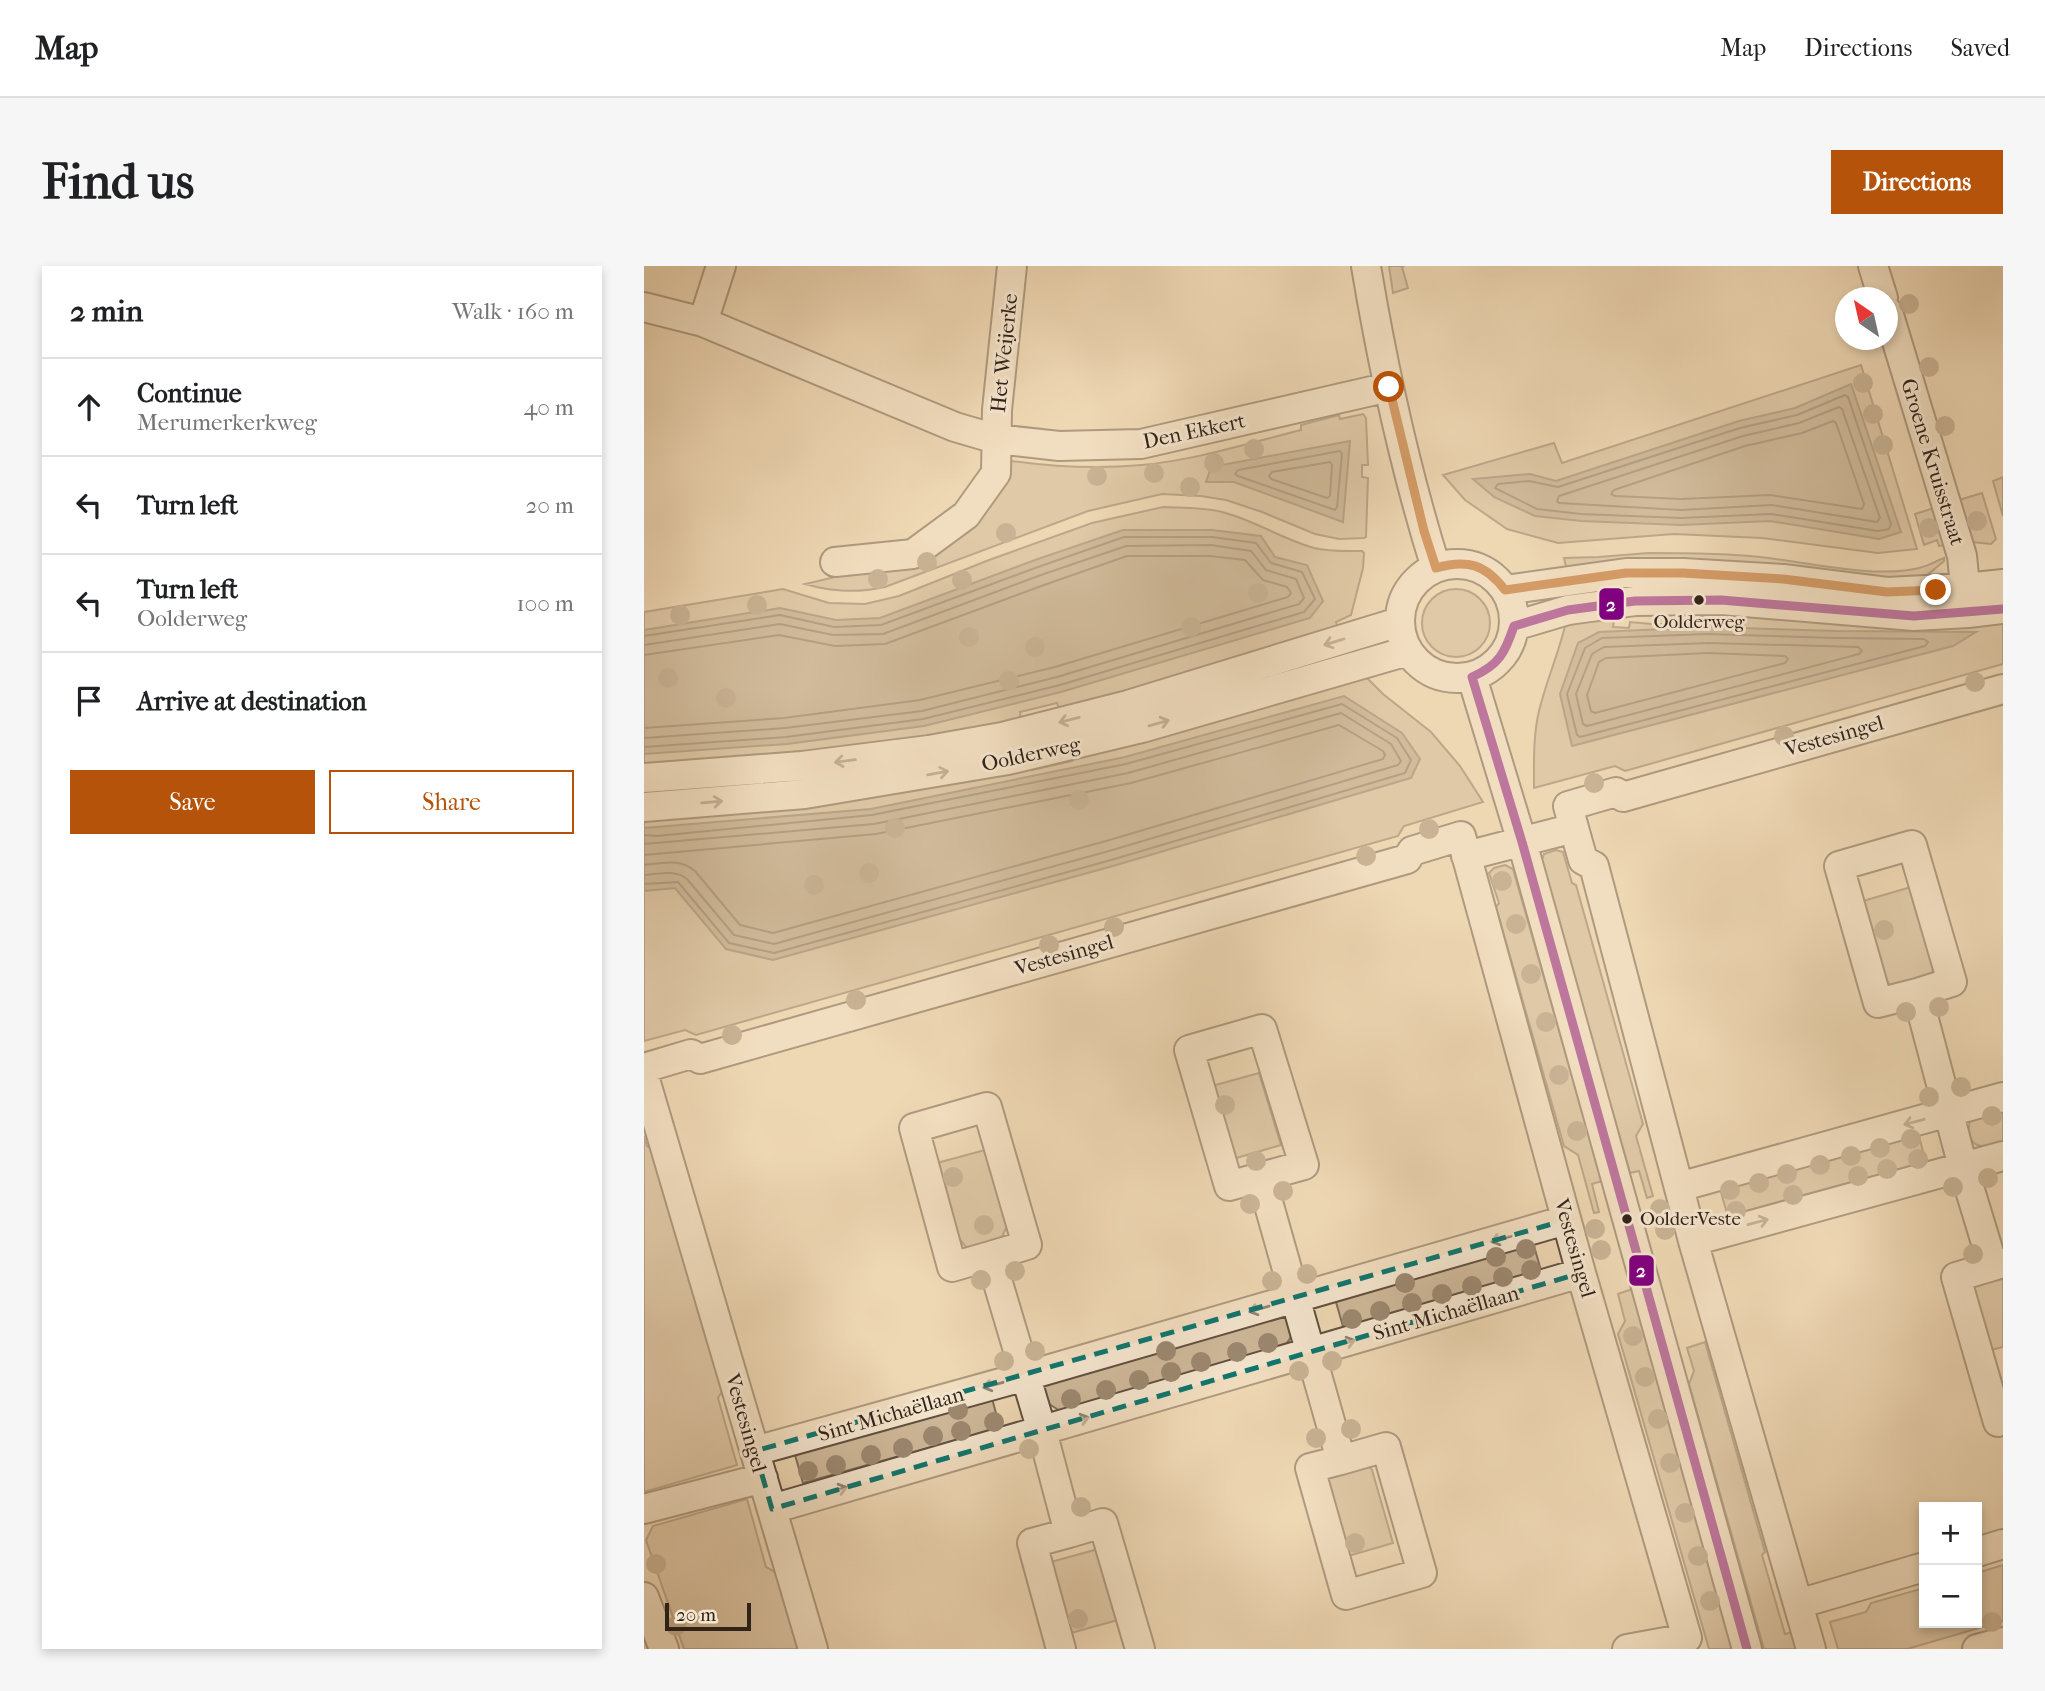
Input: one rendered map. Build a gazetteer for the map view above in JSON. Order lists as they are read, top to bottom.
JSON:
{
  "streets": {
    "street": [
      "Het Weijerke",
      "Den Ekkert",
      "Groene Kruisstraat",
      "Vestesingel",
      "Oolderweg",
      "Sint Michaëllaan"
    ]
  },
  "crossings": [
    ["Het Weijerke", "Den Ekkert"],
    ["Vestesingel", "Sint Michaëllaan"]
  ],
  "places": ["Oolderweg", "OolderVeste"],
  "lines": ["transit line 2"],
  "scale_bar": "20 m",
  "north": "top left",
  "page": {
    "header": "Map",
    "nav": ["Map", "Directions", "Saved"],
    "buttons": [
      "Directions",
      ["Save", "Share"]
    ],
    "title": "Find us",
    "heading": ["2 min", "Walk · 160 m"],
    "list": [
      ["Continue", "Merumerkerkweg", "40 m"],
      ["Turn left", "20 m"],
      ["Turn left", "Oolderweg", "100 m"],
      "Arrive at destination"
    ],
    "map_buttons": ["+", "−"],
    "scale": "20 m"
  }
}
